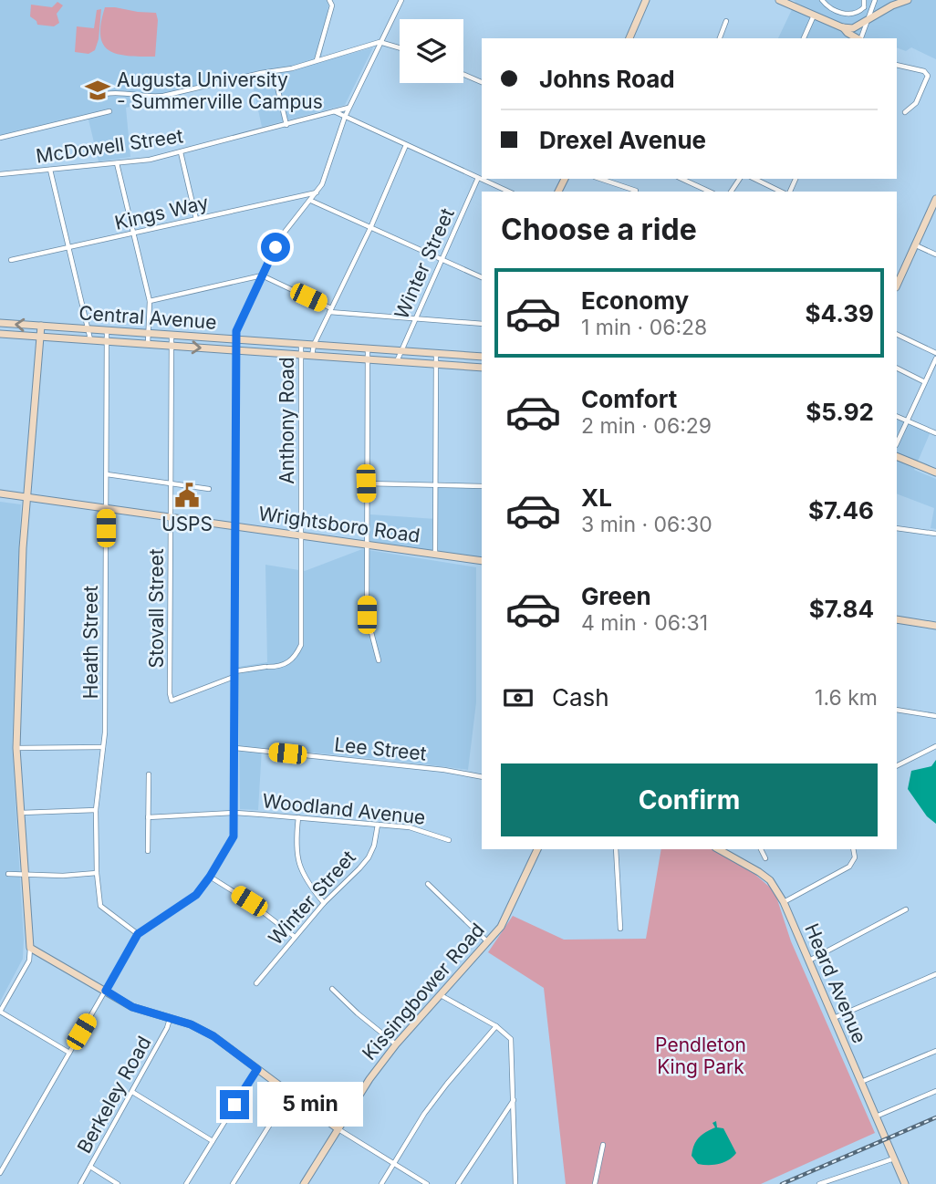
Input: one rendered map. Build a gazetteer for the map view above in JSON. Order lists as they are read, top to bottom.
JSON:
{
  "streets": {
    "street": [
      "McDowell Street",
      "Kings Way",
      "Winter Street",
      "Central Avenue",
      "Anthony Road",
      "Wrightsboro Road",
      "Stovall Street",
      "Heath Street",
      "Lee Street",
      "Woodland Avenue",
      "Heard Avenue",
      "Kissingbower Road",
      "Berkeley Road"
    ]
  },
  "crossings": [
    ["Winter Street", "Central Avenue"],
    ["Winter Street", "Woodland Avenue"],
    ["Central Avenue", "Anthony Road"],
    ["Central Avenue", "Stovall Street"],
    ["Central Avenue", "Heath Street"],
    ["Anthony Road", "Wrightsboro Road"],
    ["Anthony Road", "Stovall Street"],
    ["Wrightsboro Road", "Stovall Street"],
    ["Wrightsboro Road", "Heath Street"]
  ],
  "parks": ["Pendleton King Park"],
  "places": {
    "school or university": ["Augusta University - Summerville Campus"],
    "public building": ["USPS"]
  },
  "page": {
    "banner": ["Johns Road", "Drexel Avenue"],
    "heading": "Choose a ride",
    "list": [
      {
        "name": "Economy",
        "note": "1 min · 06:28",
        "value": "$4.39"
      },
      {
        "name": "Comfort",
        "note": "2 min · 06:29",
        "value": "$5.92"
      },
      {
        "name": "XL",
        "note": "3 min · 06:30",
        "value": "$7.46"
      },
      {
        "name": "Green",
        "note": "4 min · 06:31",
        "value": "$7.84"
      }
    ],
    "pay": ["Cash", "1.6 km"],
    "buttons": "Confirm",
    "bubble": "5 min"
  }
}
